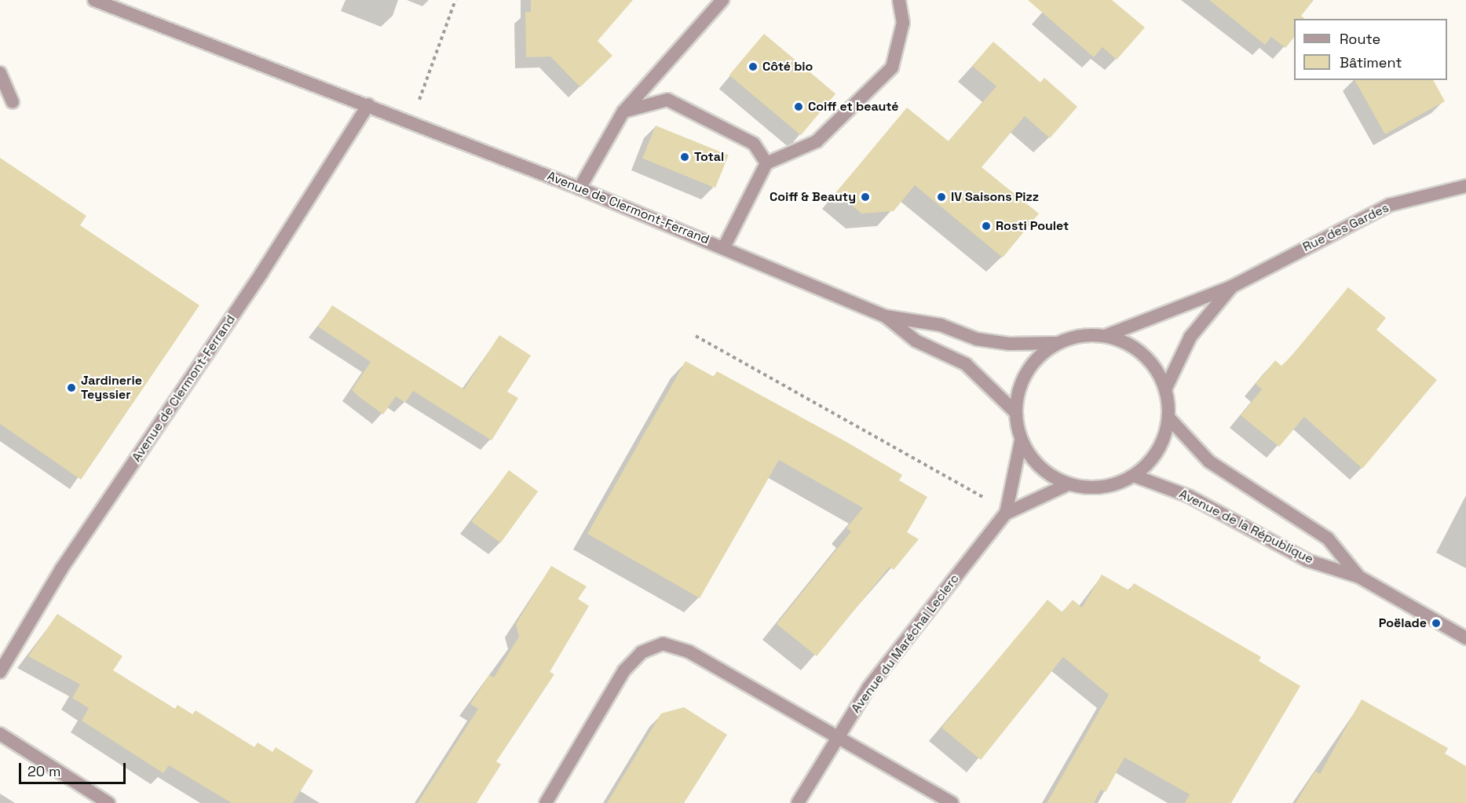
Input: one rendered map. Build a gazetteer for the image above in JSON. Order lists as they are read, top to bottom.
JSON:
{
  "streets": {
    "street": [
      "Avenue de Clermont-Ferrand",
      "Rue des Gardes",
      "Avenue de la République",
      "Avenue du Maréchal Leclerc"
    ]
  },
  "crossings": [
    ["Avenue de Clermont-Ferrand", "Rue des Gardes"],
    ["Avenue de Clermont-Ferrand", "Avenue de la République"],
    ["Avenue de Clermont-Ferrand", "Avenue du Maréchal Leclerc"],
    ["Rue des Gardes", "Avenue de la République"],
    ["Rue des Gardes", "Avenue du Maréchal Leclerc"],
    ["Avenue de la République", "Avenue du Maréchal Leclerc"]
  ],
  "places": [
    "Côté bio",
    "Coiff et beauté",
    "Total",
    "Coiff & Beauty",
    "IV Saisons Pizz",
    "Rosti Poulet",
    "Jardinerie Teyssier",
    "Poëlade"
  ],
  "legend": ["Route", "Bâtiment"],
  "scale_bar": "20 m"
}
